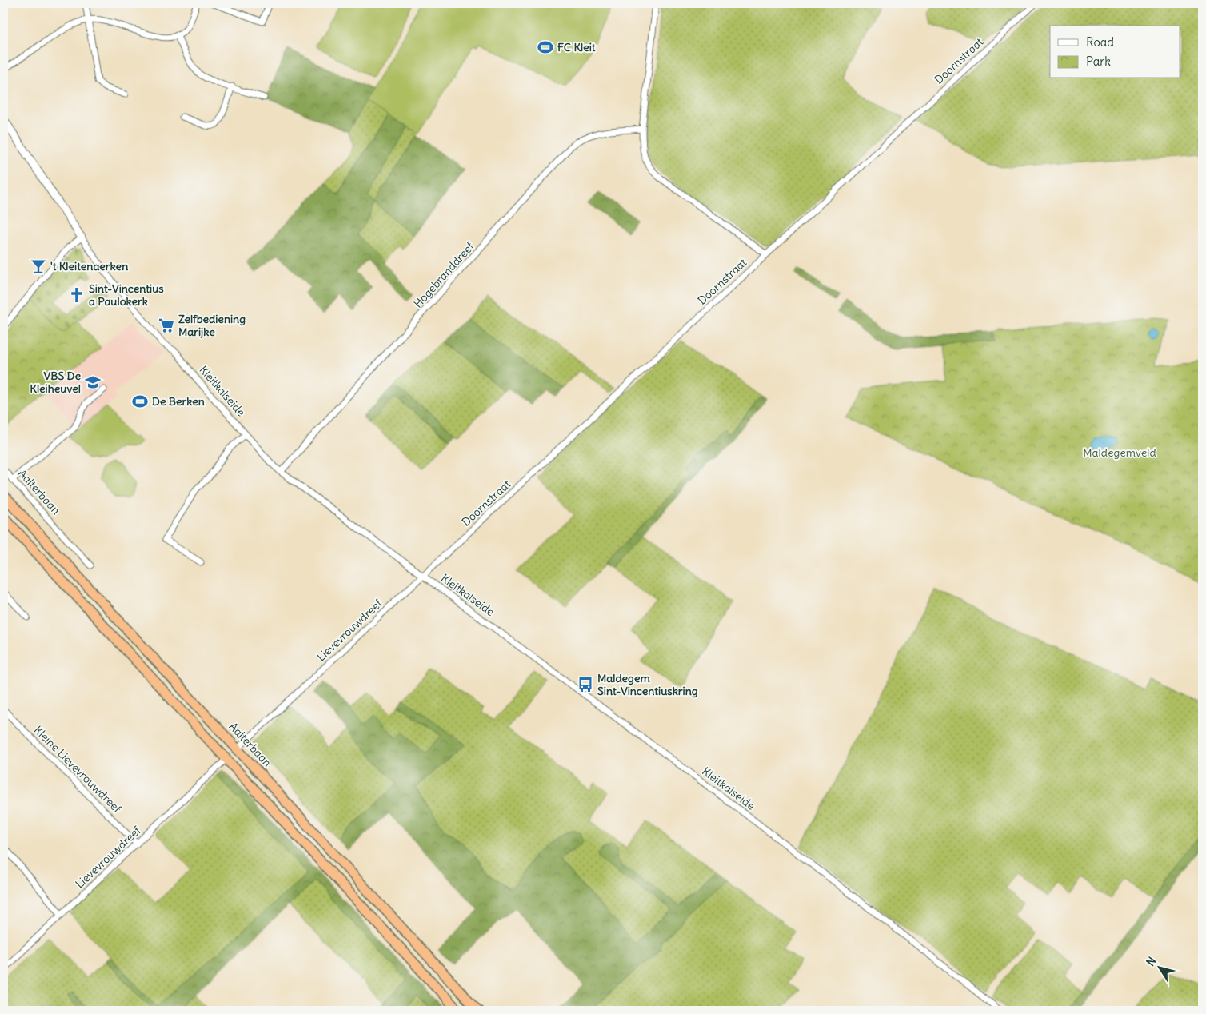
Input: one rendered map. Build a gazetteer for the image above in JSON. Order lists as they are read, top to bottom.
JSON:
{
  "streets": {
    "highway": ["Aalterbaan"],
    "street": [
      "Doornstraat",
      "Hogebranddreef",
      "Kleitkalseide",
      "Lievevrouwdreef",
      "Kleine Lievevrouwdreef"
    ]
  },
  "crossings": [
    ["Doornstraat", "Kleitkalseide"],
    ["Doornstraat", "Lievevrouwdreef"],
    ["Hogebranddreef", "Kleitkalseide"],
    ["Kleitkalseide", "Lievevrouwdreef"],
    ["Aalterbaan", "Lievevrouwdreef"],
    ["Lievevrouwdreef", "Kleine Lievevrouwdreef"]
  ],
  "parks": ["Maldegemveld"],
  "places": {
    "sports": ["FC Kleit", "De Berken"],
    "bar": ["'t Kleitenaerken"],
    "church": ["Sint-Vincentius a Paulokerk"],
    "supermarket": ["Zelfbediening Marijke"],
    "school or university": ["VBS De Kleiheuvel"],
    "bus stop": ["Maldegem Sint-Vincentiuskring"]
  },
  "legend": ["Road", "Park"],
  "north": "top left"
}
